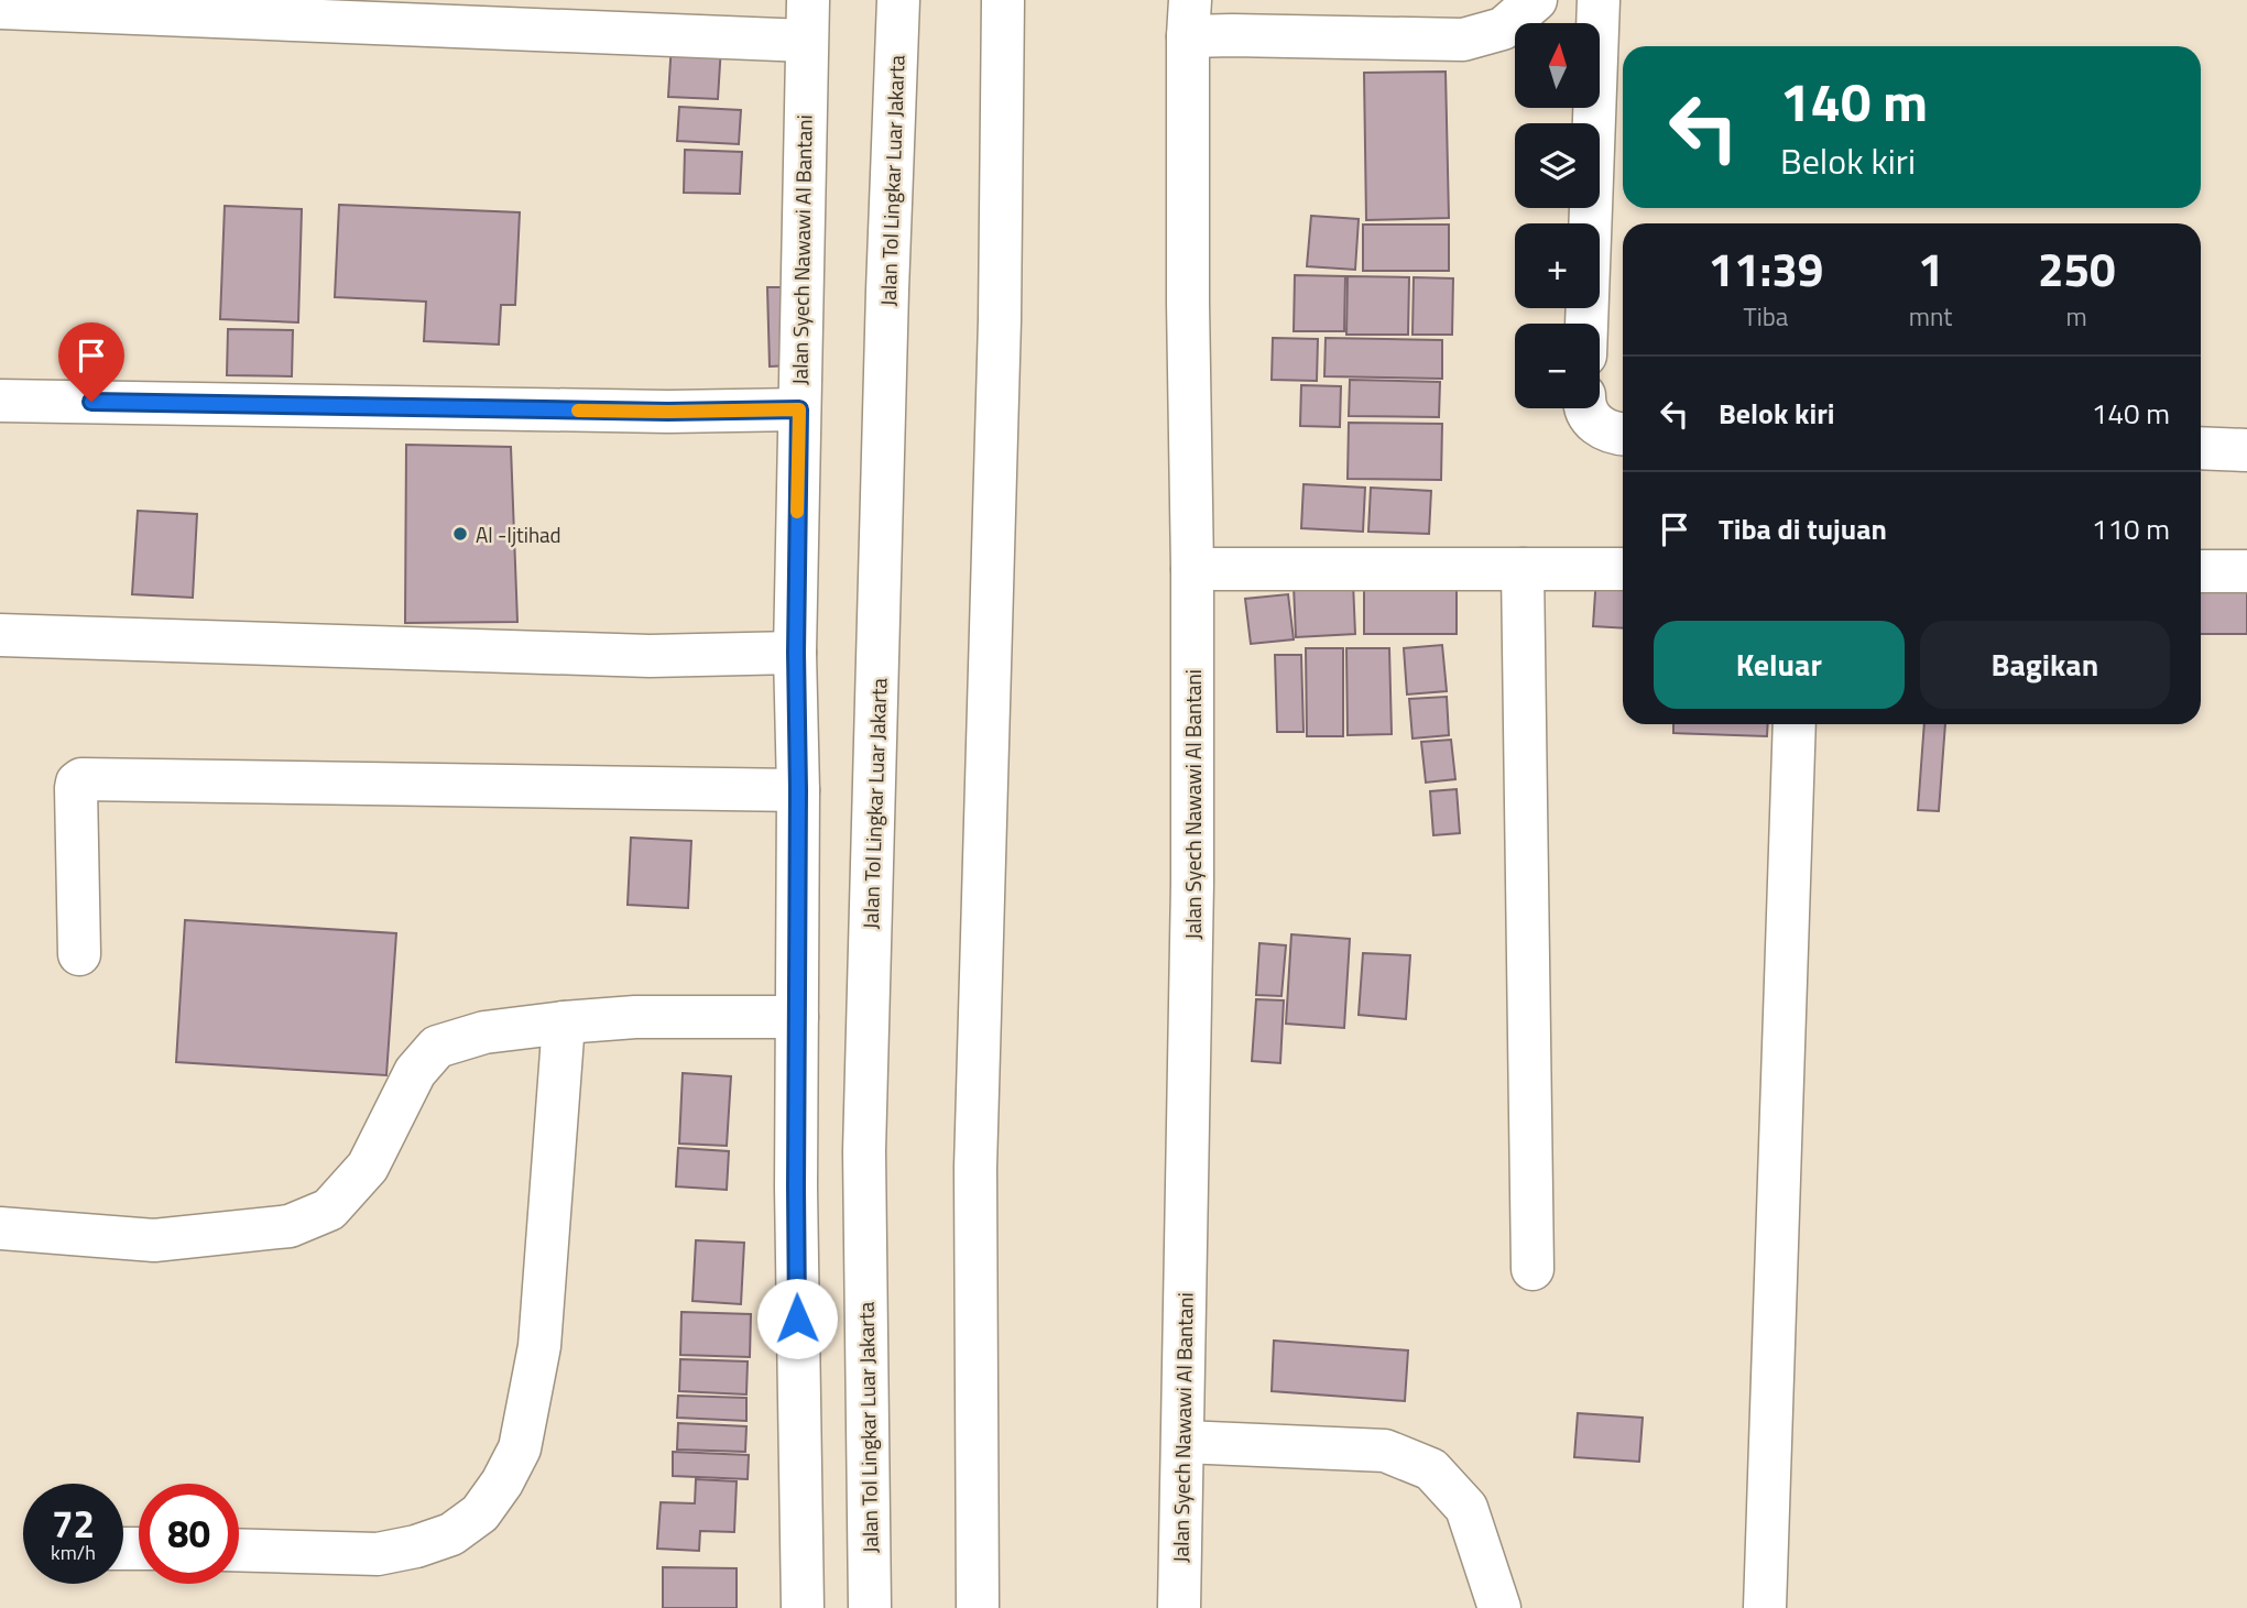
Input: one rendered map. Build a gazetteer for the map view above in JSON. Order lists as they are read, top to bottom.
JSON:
{
  "streets": {
    "main road": ["Jalan Tol Lingkar Luar Jakarta", "Jalan Syech Nawawi Al Bantani"]
  },
  "places": ["Al -Ijtihad"],
  "north": "top",
  "page": {
    "map_buttons": ["+", "−"],
    "turn": ["140 m", "Belok kiri"],
    "eta": [
      "11:39",
      "Tiba",
      "1",
      "mnt",
      "250",
      "m"
    ],
    "list": [
      {
        "name": "Belok kiri",
        "value": "140 m"
      },
      {
        "name": "Tiba di tujuan",
        "value": "110 m"
      }
    ],
    "buttons": ["Keluar", "Bagikan"],
    "speed": "72 km/h",
    "limit": "80"
  }
}
